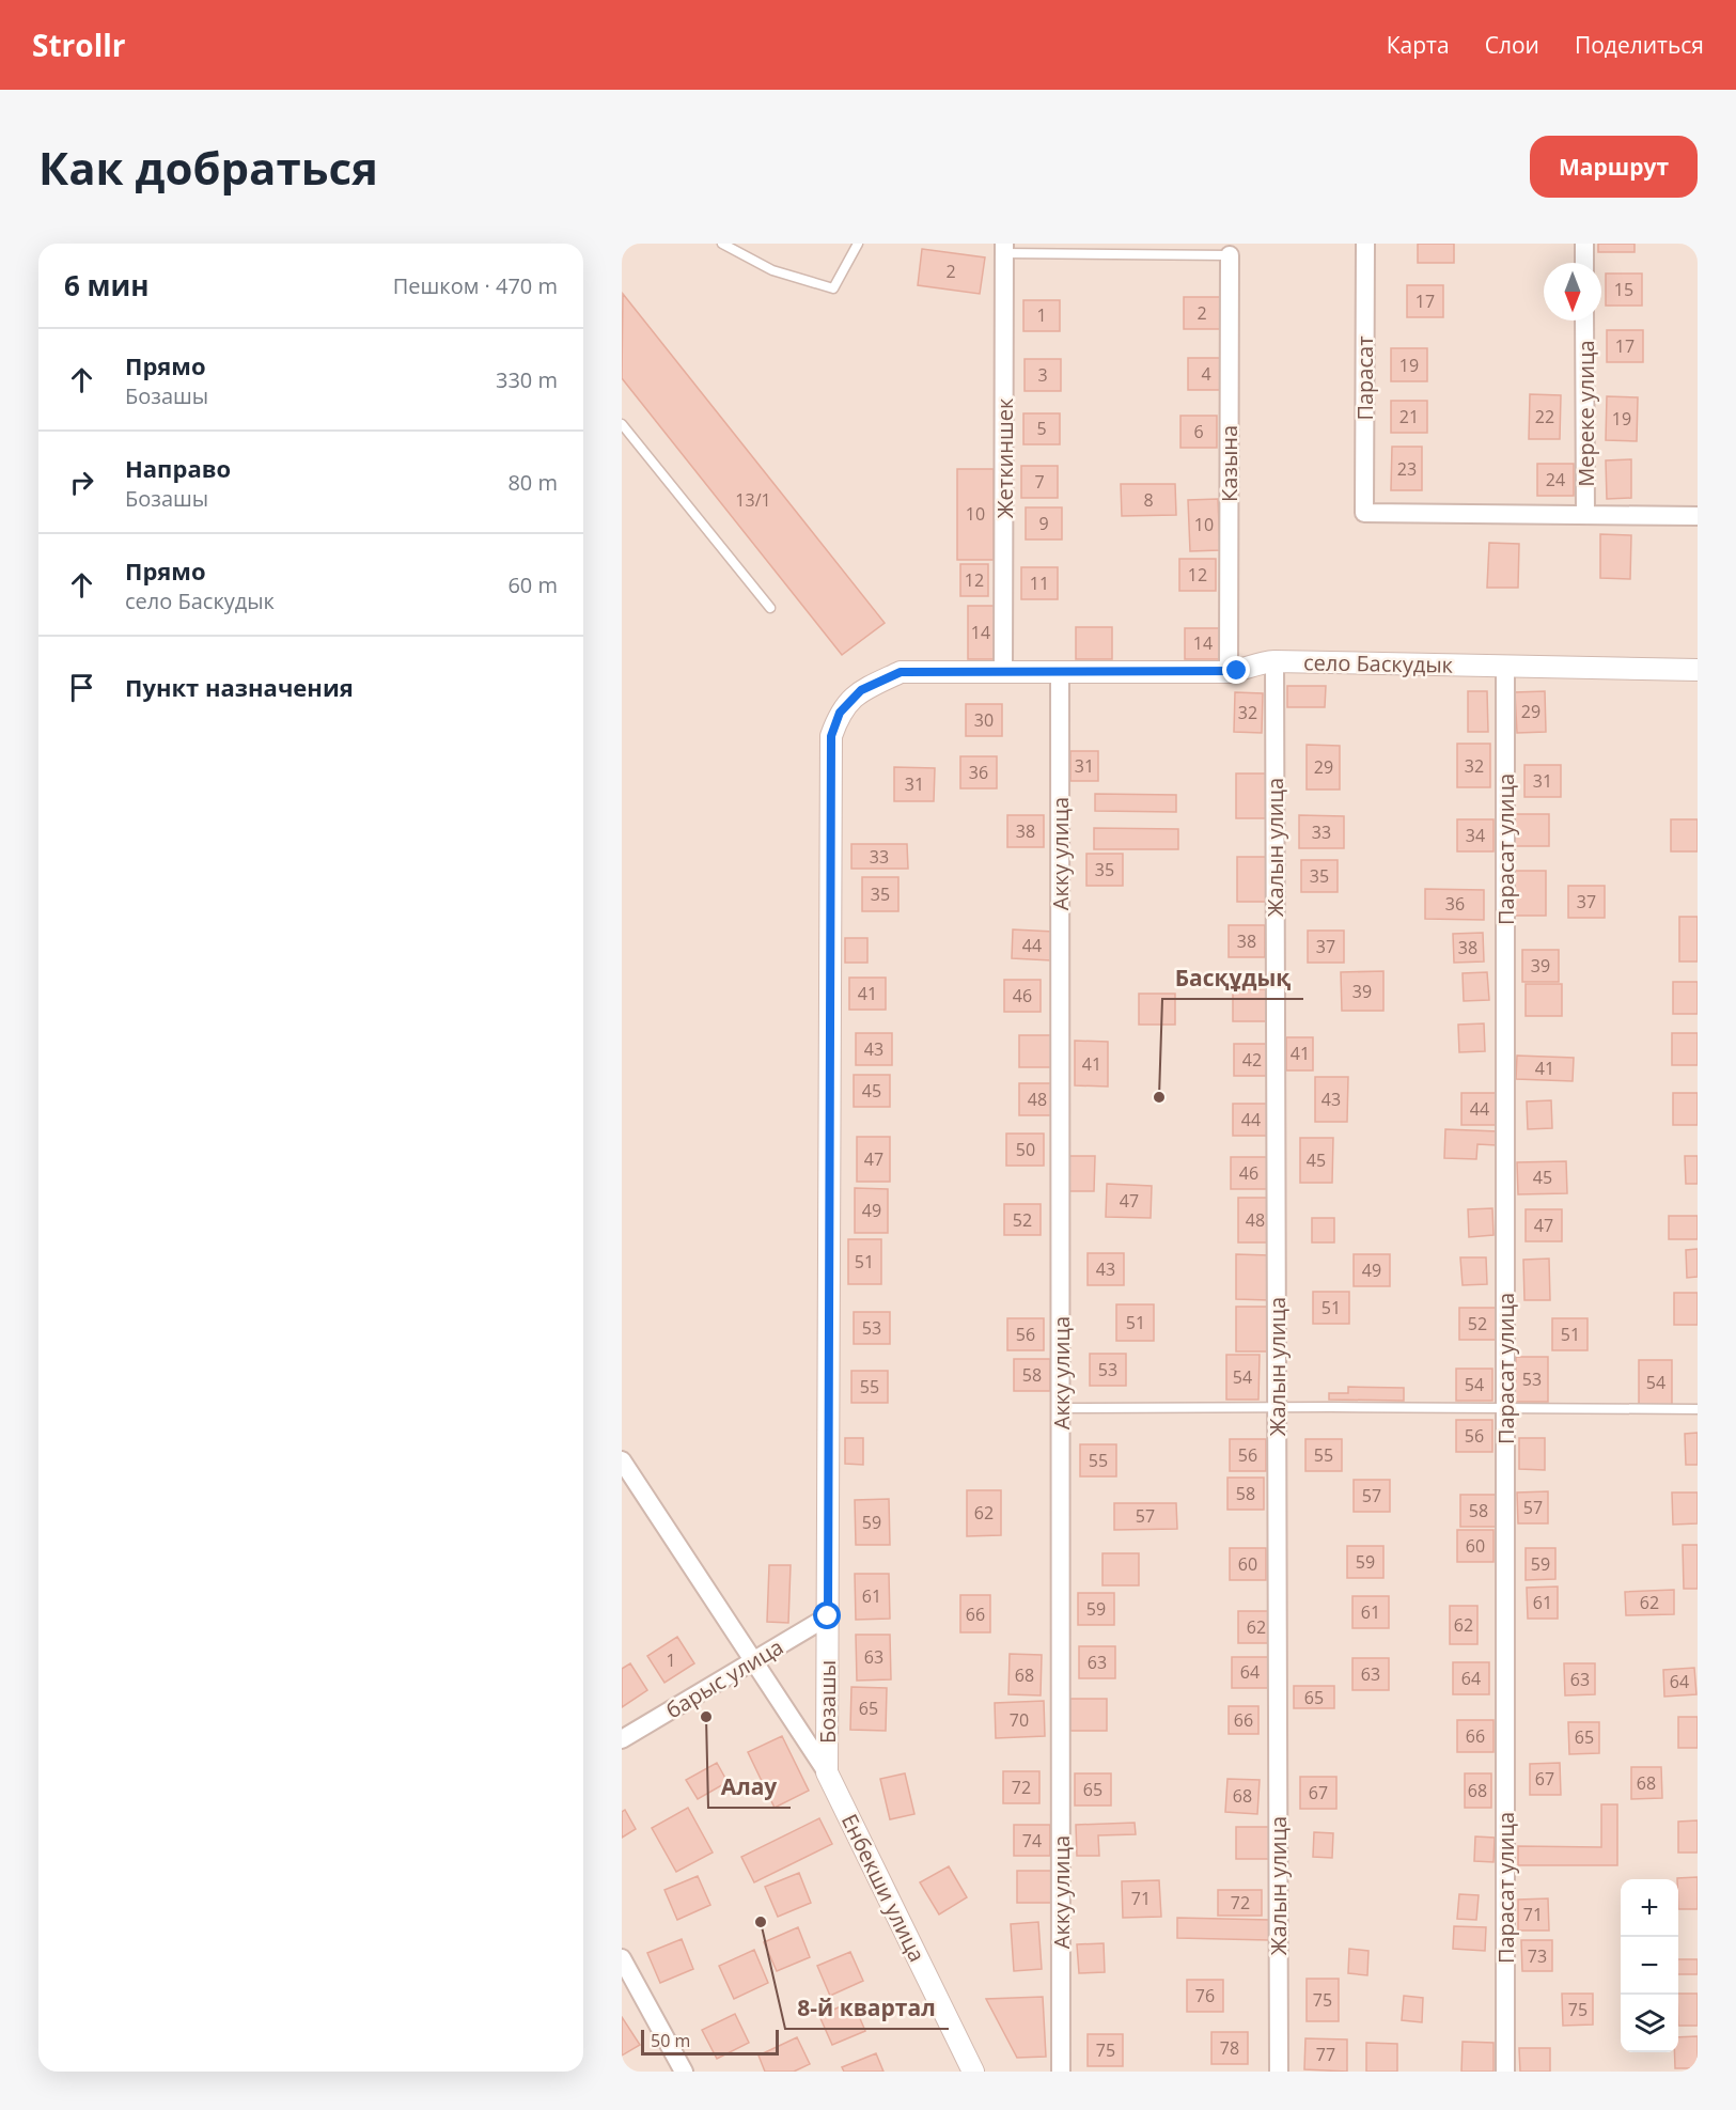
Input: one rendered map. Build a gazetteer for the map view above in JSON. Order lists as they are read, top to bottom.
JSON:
{
  "streets": {
    "street": [
      "Парасат",
      "Мереке улица",
      "Жеткиншек",
      "Казына",
      "село Баскудык",
      "Жалын улица",
      "Парасат улица",
      "Акку улица",
      "барыс улица",
      "Бозашы",
      "Енбекши улица"
    ]
  },
  "crossings": [
    ["Парасат", "Мереке улица"],
    ["Жеткиншек", "Бозашы"],
    ["Казына", "село Баскудык"],
    ["село Баскудык", "Жалын улица"],
    ["село Баскудык", "Парасат улица"],
    ["село Баскудык", "Акку улица"],
    ["село Баскудык", "Бозашы"],
    ["Акку улица", "Бозашы"],
    ["барыс улица", "Бозашы"],
    ["Бозашы", "Енбекши улица"]
  ],
  "places": ["Басқұдық", "Алау", "8-й квартал"],
  "house_numbers": [
    "2",
    "15",
    "17",
    "2",
    "1",
    "17",
    "19",
    "4",
    "3",
    "21",
    "22",
    "19",
    "5",
    "6",
    "23",
    "24",
    "7",
    "13/1",
    "8",
    "10",
    "9",
    "10",
    "12",
    "12",
    "11",
    "14",
    "14",
    "29",
    "32",
    "30",
    "31",
    "32",
    "29",
    "36",
    "31",
    "31",
    "38",
    "33",
    "34",
    "33",
    "35",
    "35",
    "35",
    "37",
    "36",
    "38",
    "44",
    "37",
    "38",
    "39",
    "39",
    "41",
    "46",
    "43",
    "41",
    "42",
    "41",
    "41",
    "45",
    "48",
    "43",
    "44",
    "44",
    "50",
    "47",
    "45",
    "46",
    "45",
    "47",
    "49",
    "52",
    "48",
    "47",
    "51",
    "43",
    "49",
    "51",
    "51",
    "52",
    "53",
    "56",
    "51",
    "53",
    "58",
    "54",
    "53",
    "54",
    "54",
    "55",
    "56",
    "56",
    "55",
    "55",
    "58",
    "57",
    "57",
    "58",
    "62",
    "57",
    "59",
    "60",
    "59",
    "60",
    "59",
    "61",
    "61",
    "62",
    "59",
    "61",
    "66",
    "62",
    "62",
    "63",
    "1",
    "63",
    "64",
    "63",
    "68",
    "64",
    "63",
    "64",
    "65",
    "65",
    "70",
    "66",
    "66",
    "65",
    "67",
    "68",
    "72",
    "65",
    "68",
    "67",
    "68",
    "74",
    "71",
    "72",
    "71",
    "73",
    "76",
    "75",
    "75",
    "78",
    "75",
    "77"
  ],
  "scale_bar": "50 m",
  "north": "bottom",
  "page": {
    "header": "Strollr",
    "nav": ["Карта", "Слои", "Поделиться"],
    "buttons": "Маршрут",
    "title": "Как добраться",
    "heading": ["6 мин", "Пешком · 470 m"],
    "list": [
      ["Прямо", "Бозашы", "330 m"],
      ["Направо", "Бозашы", "80 m"],
      ["Прямо", "село Баскудык", "60 m"],
      "Пункт назначения"
    ],
    "map_buttons": ["+", "−"],
    "scale": "50 m"
  }
}
